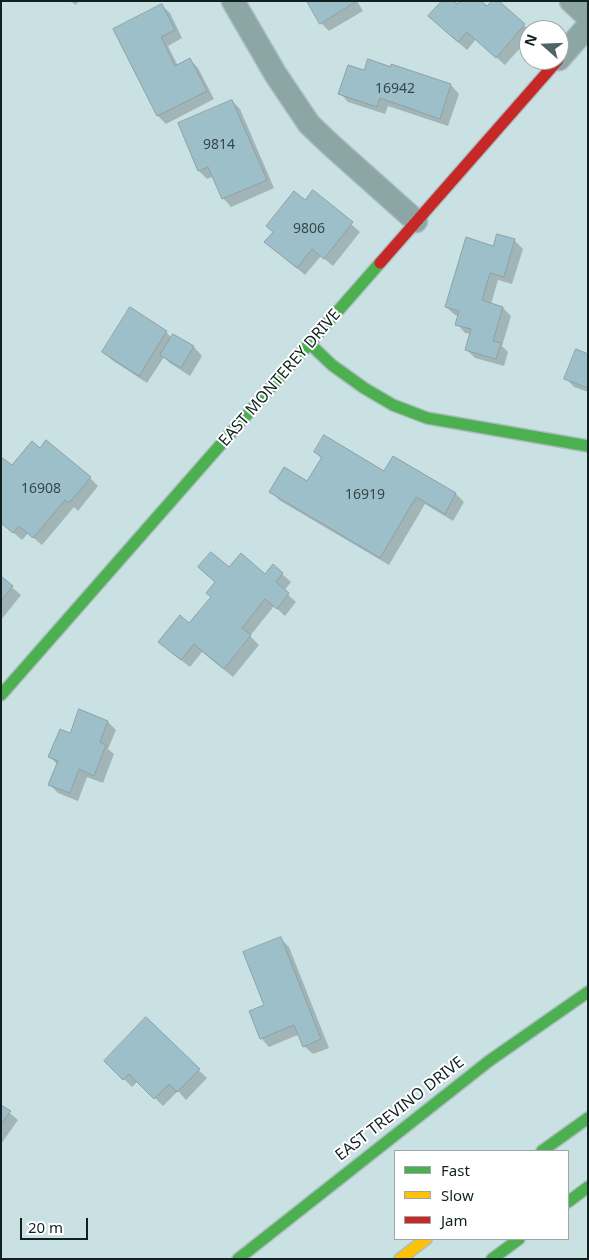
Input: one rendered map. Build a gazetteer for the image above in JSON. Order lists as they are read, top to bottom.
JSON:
{
  "streets": {
    "street": ["EAST MONTEREY DRIVE", "EAST TREVINO DRIVE"]
  },
  "house_numbers": [
    "16942",
    "9814",
    "9806",
    "16908",
    "16919"
  ],
  "legend": ["Fast", "Slow", "Jam"],
  "scale_bar": "20 m",
  "north": "left"
}
